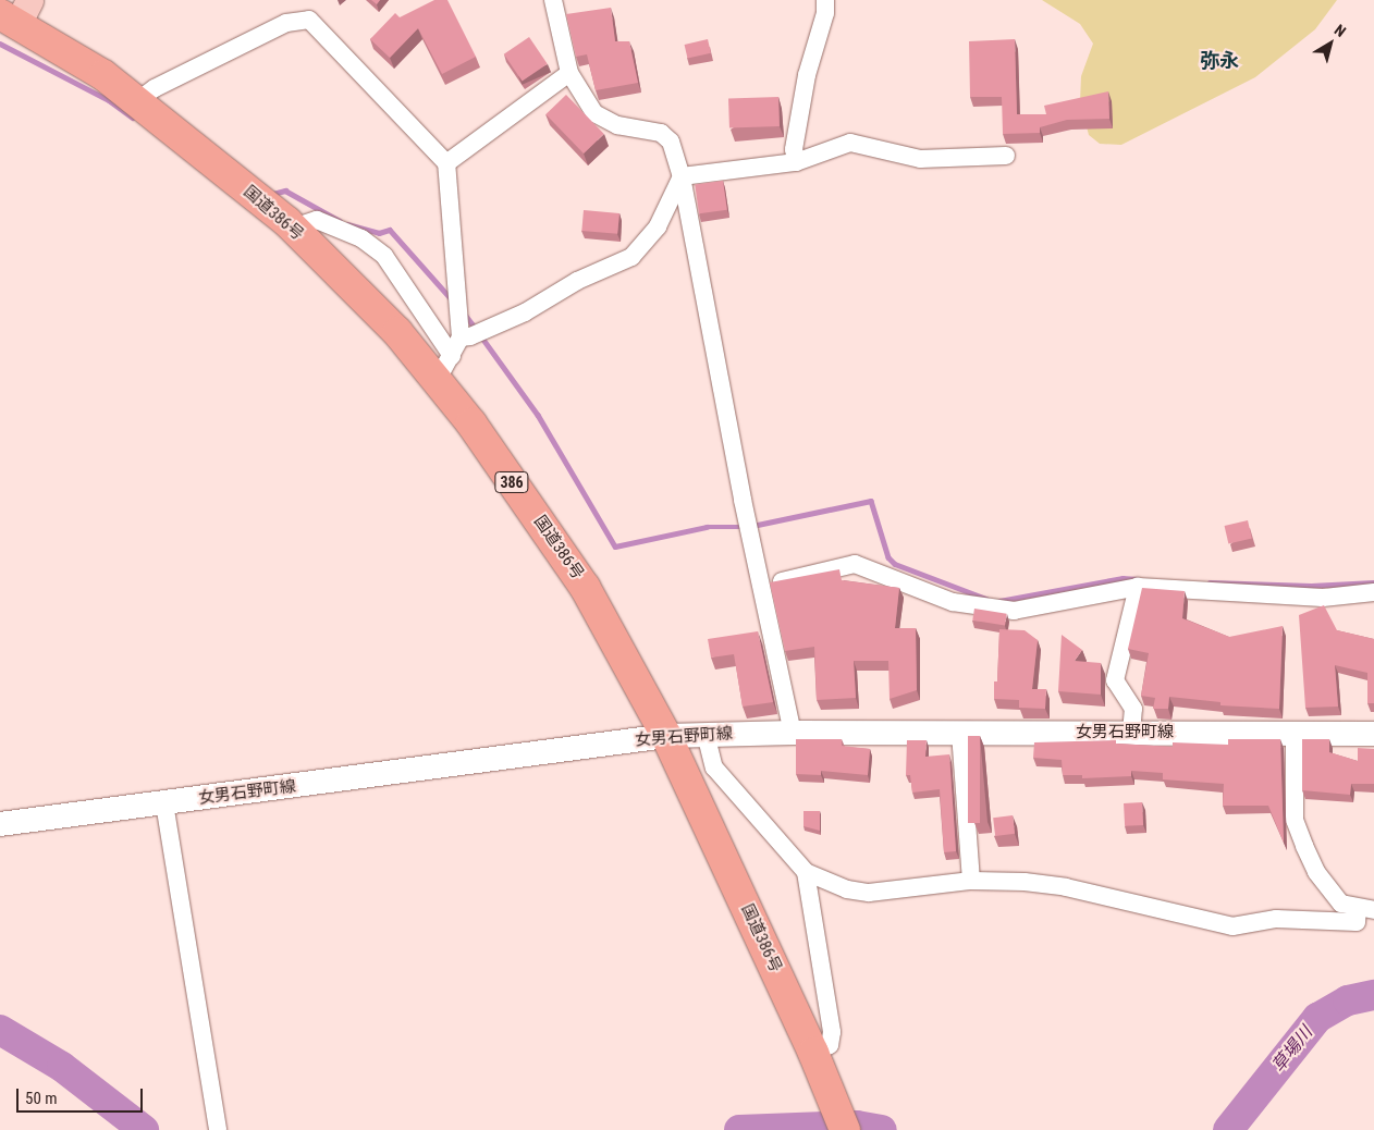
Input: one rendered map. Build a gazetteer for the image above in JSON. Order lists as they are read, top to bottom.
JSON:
{
  "streets": {
    "highway": ["国道386号", "386"],
    "main road": ["女男石野町線"]
  },
  "crossings": [
    ["国道386号", "女男石野町線"]
  ],
  "districts": ["弥永"],
  "water": ["草場川"],
  "scale_bar": "50 m",
  "north": "top right"
}
